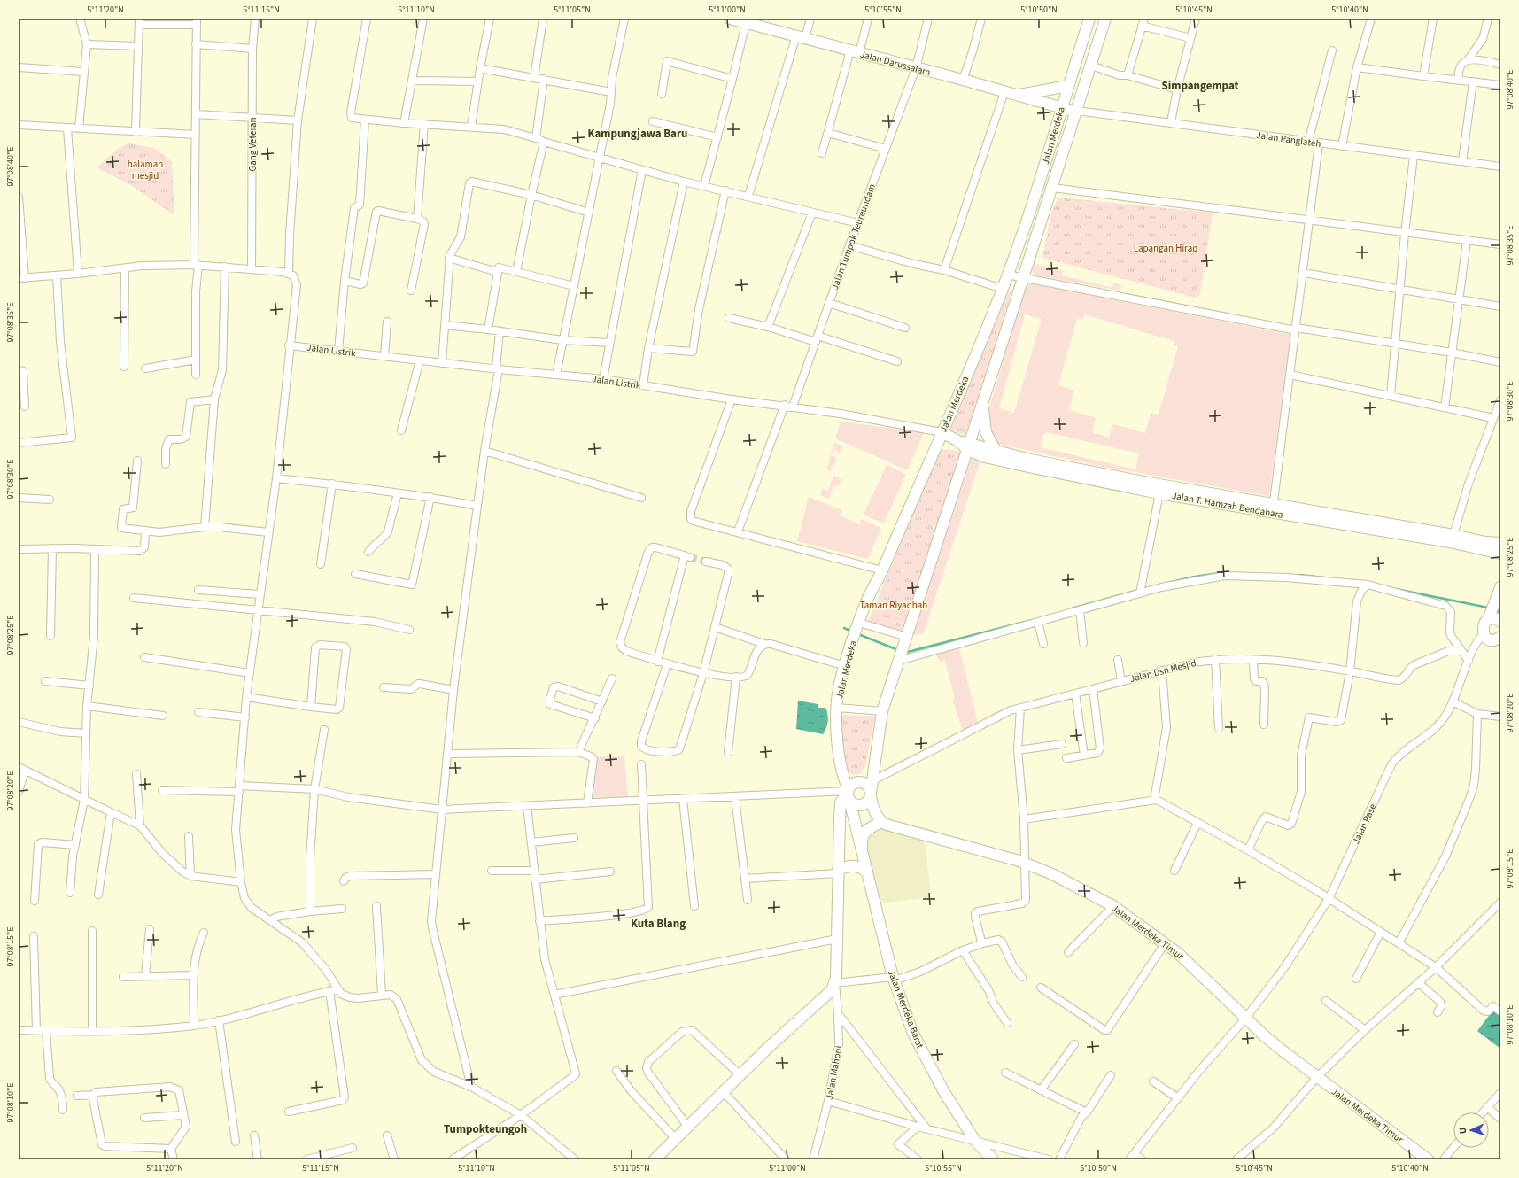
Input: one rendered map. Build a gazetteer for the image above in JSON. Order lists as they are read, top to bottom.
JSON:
{
  "streets": {
    "main road": [
      "Jalan Darussalam",
      "Jalan Merdeka",
      "Jalan T. Hamzah Bendahara",
      "Jalan Merdeka Timur",
      "Jalan Merdeka Barat"
    ],
    "street": [
      "Jalan Panglateh",
      "Gang Veteran",
      "Jalan Tumpok Teureundam",
      "Jalan Listrik",
      "Jalan Dsn Mesjid",
      "Jalan Pase",
      "Jalan Mahoni"
    ]
  },
  "crossings": [
    ["Jalan Darussalam", "Jalan Merdeka"],
    ["Jalan Darussalam", "Jalan Panglateh"],
    ["Jalan Darussalam", "Jalan Tumpok Teureundam"],
    ["Jalan Merdeka", "Jalan Panglateh"],
    ["Jalan Merdeka", "Jalan Listrik"],
    ["Jalan Merdeka", "Jalan T. Hamzah Bendahara"],
    ["Jalan Merdeka", "Jalan Dsn Mesjid"],
    ["Jalan Merdeka", "Jalan Merdeka Barat"],
    ["Jalan Tumpok Teureundam", "Jalan Listrik"],
    ["Jalan Listrik", "Jalan T. Hamzah Bendahara"],
    ["Jalan Pase", "Jalan Merdeka Timur"]
  ],
  "districts": [
    "Simpangempat",
    "Kampungjawa Baru",
    "Kuta Blang",
    "Tumpokteungoh"
  ],
  "parks": ["halaman mesjid", "Lapangan Hiraq", "Taman Riyadhah"],
  "north": "left",
  "coordinates": [
    "5°11'20\"N",
    "5°11'15\"N",
    "5°11'10\"N",
    "5°11'05\"N",
    "5°11'00\"N",
    "5°10'55\"N",
    "5°10'50\"N",
    "5°10'45\"N",
    "5°10'40\"N",
    "97°08'40\"E",
    "97°08'35\"E",
    "97°08'30\"E",
    "97°08'25\"E",
    "97°08'20\"E",
    "97°08'15\"E",
    "97°08'10\"E"
  ]
}
